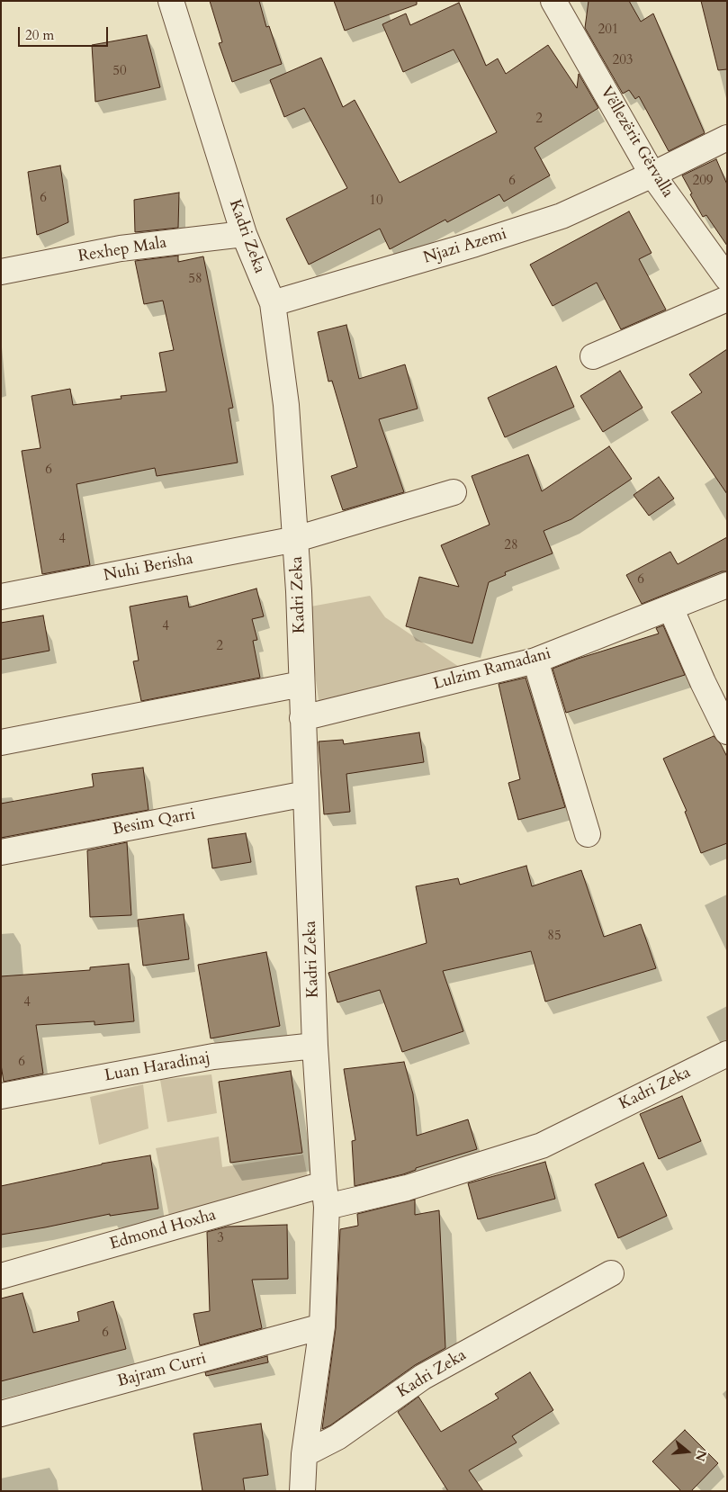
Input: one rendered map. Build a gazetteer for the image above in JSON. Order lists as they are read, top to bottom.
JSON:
{
  "streets": {
    "street": [
      "Vëllezërit Gërvalla",
      "Kadri Zeka",
      "Njazi Azemi",
      "Rexhep Mala",
      "Nuhi Berisha",
      "Lulzim Ramadani",
      "Besim Qarri",
      "Luan Haradinaj",
      "Edmond Hoxha",
      "Bajram Curri"
    ]
  },
  "crossings": [
    ["Vëllezërit Gërvalla", "Njazi Azemi"],
    ["Kadri Zeka", "Njazi Azemi"],
    ["Kadri Zeka", "Rexhep Mala"],
    ["Kadri Zeka", "Nuhi Berisha"],
    ["Kadri Zeka", "Lulzim Ramadani"],
    ["Kadri Zeka", "Besim Qarri"],
    ["Kadri Zeka", "Luan Haradinaj"],
    ["Kadri Zeka", "Edmond Hoxha"],
    ["Kadri Zeka", "Bajram Curri"]
  ],
  "house_numbers": [
    "201",
    "203",
    "50",
    "2",
    "6",
    "209",
    "6",
    "10",
    "58",
    "6",
    "4",
    "28",
    "6",
    "4",
    "2",
    "85",
    "4",
    "6",
    "3",
    "6"
  ],
  "scale_bar": "20 m",
  "north": "right"
}
